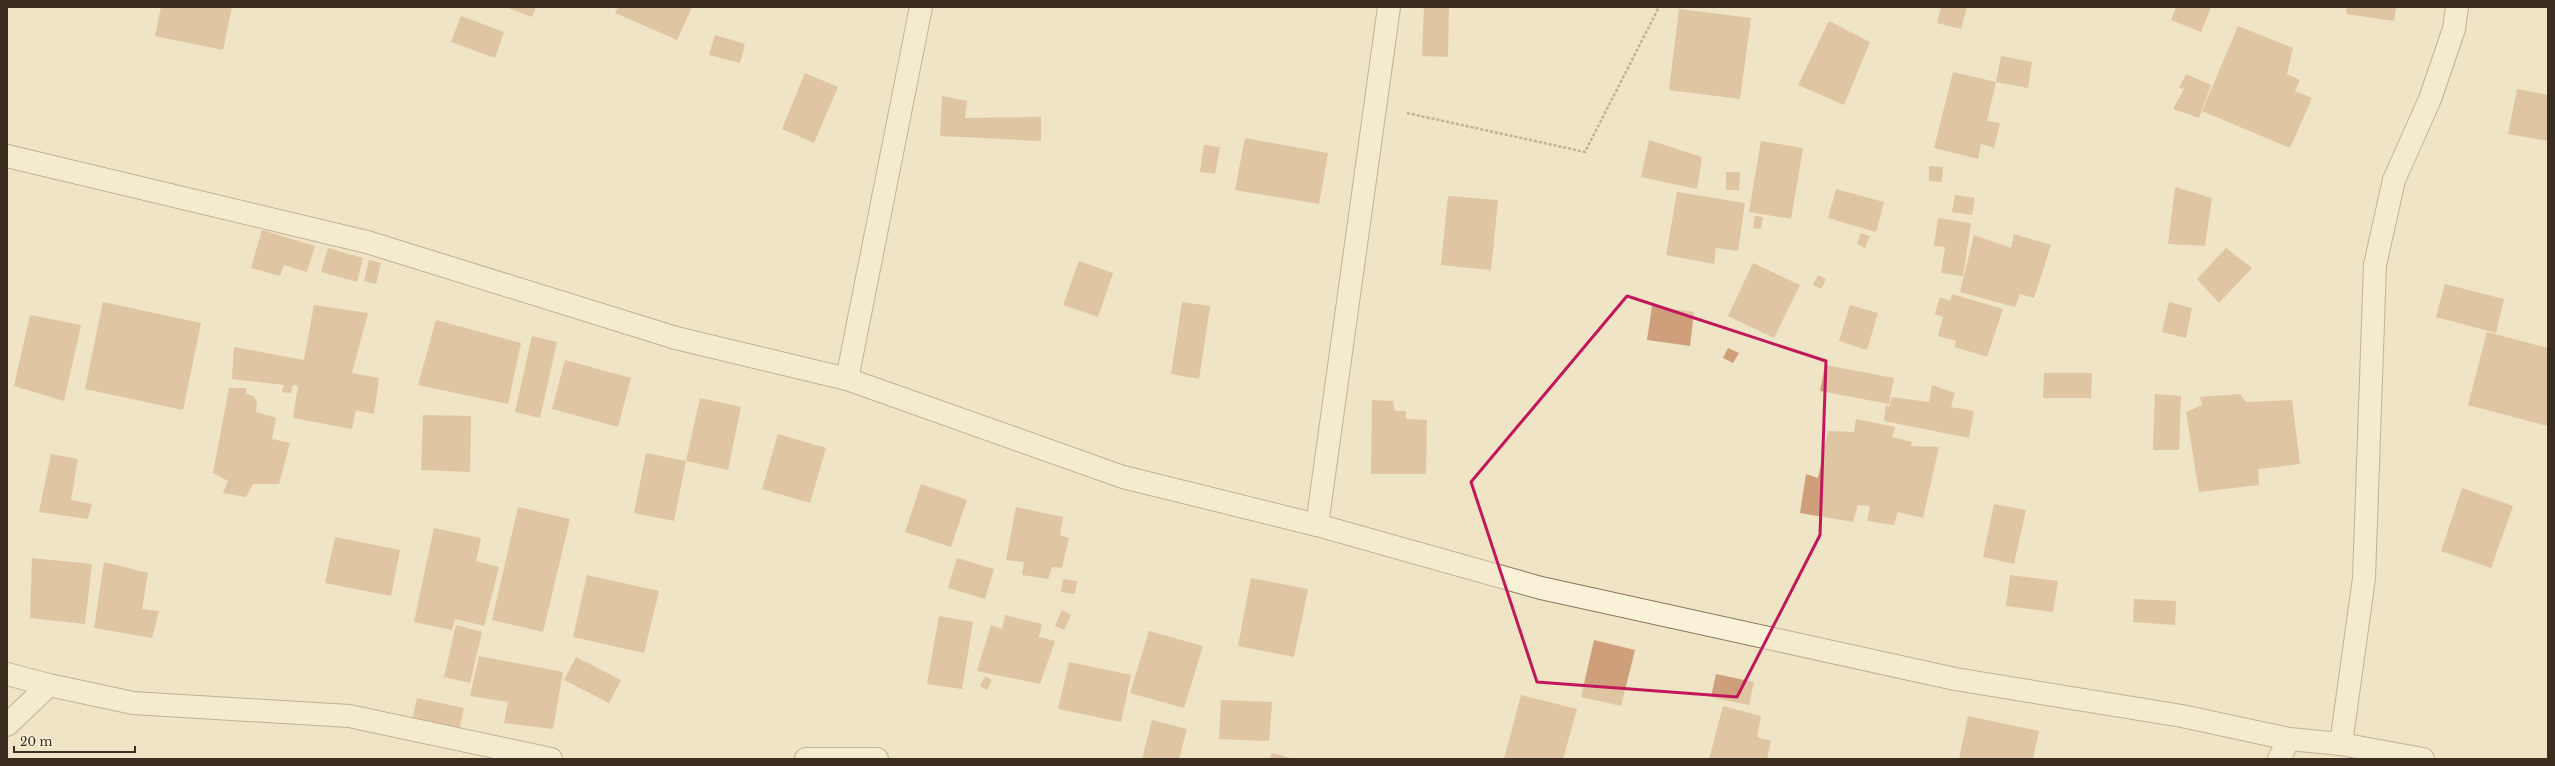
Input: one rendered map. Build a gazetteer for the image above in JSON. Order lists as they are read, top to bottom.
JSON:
{
  "scale_bar": "20 m"
}
